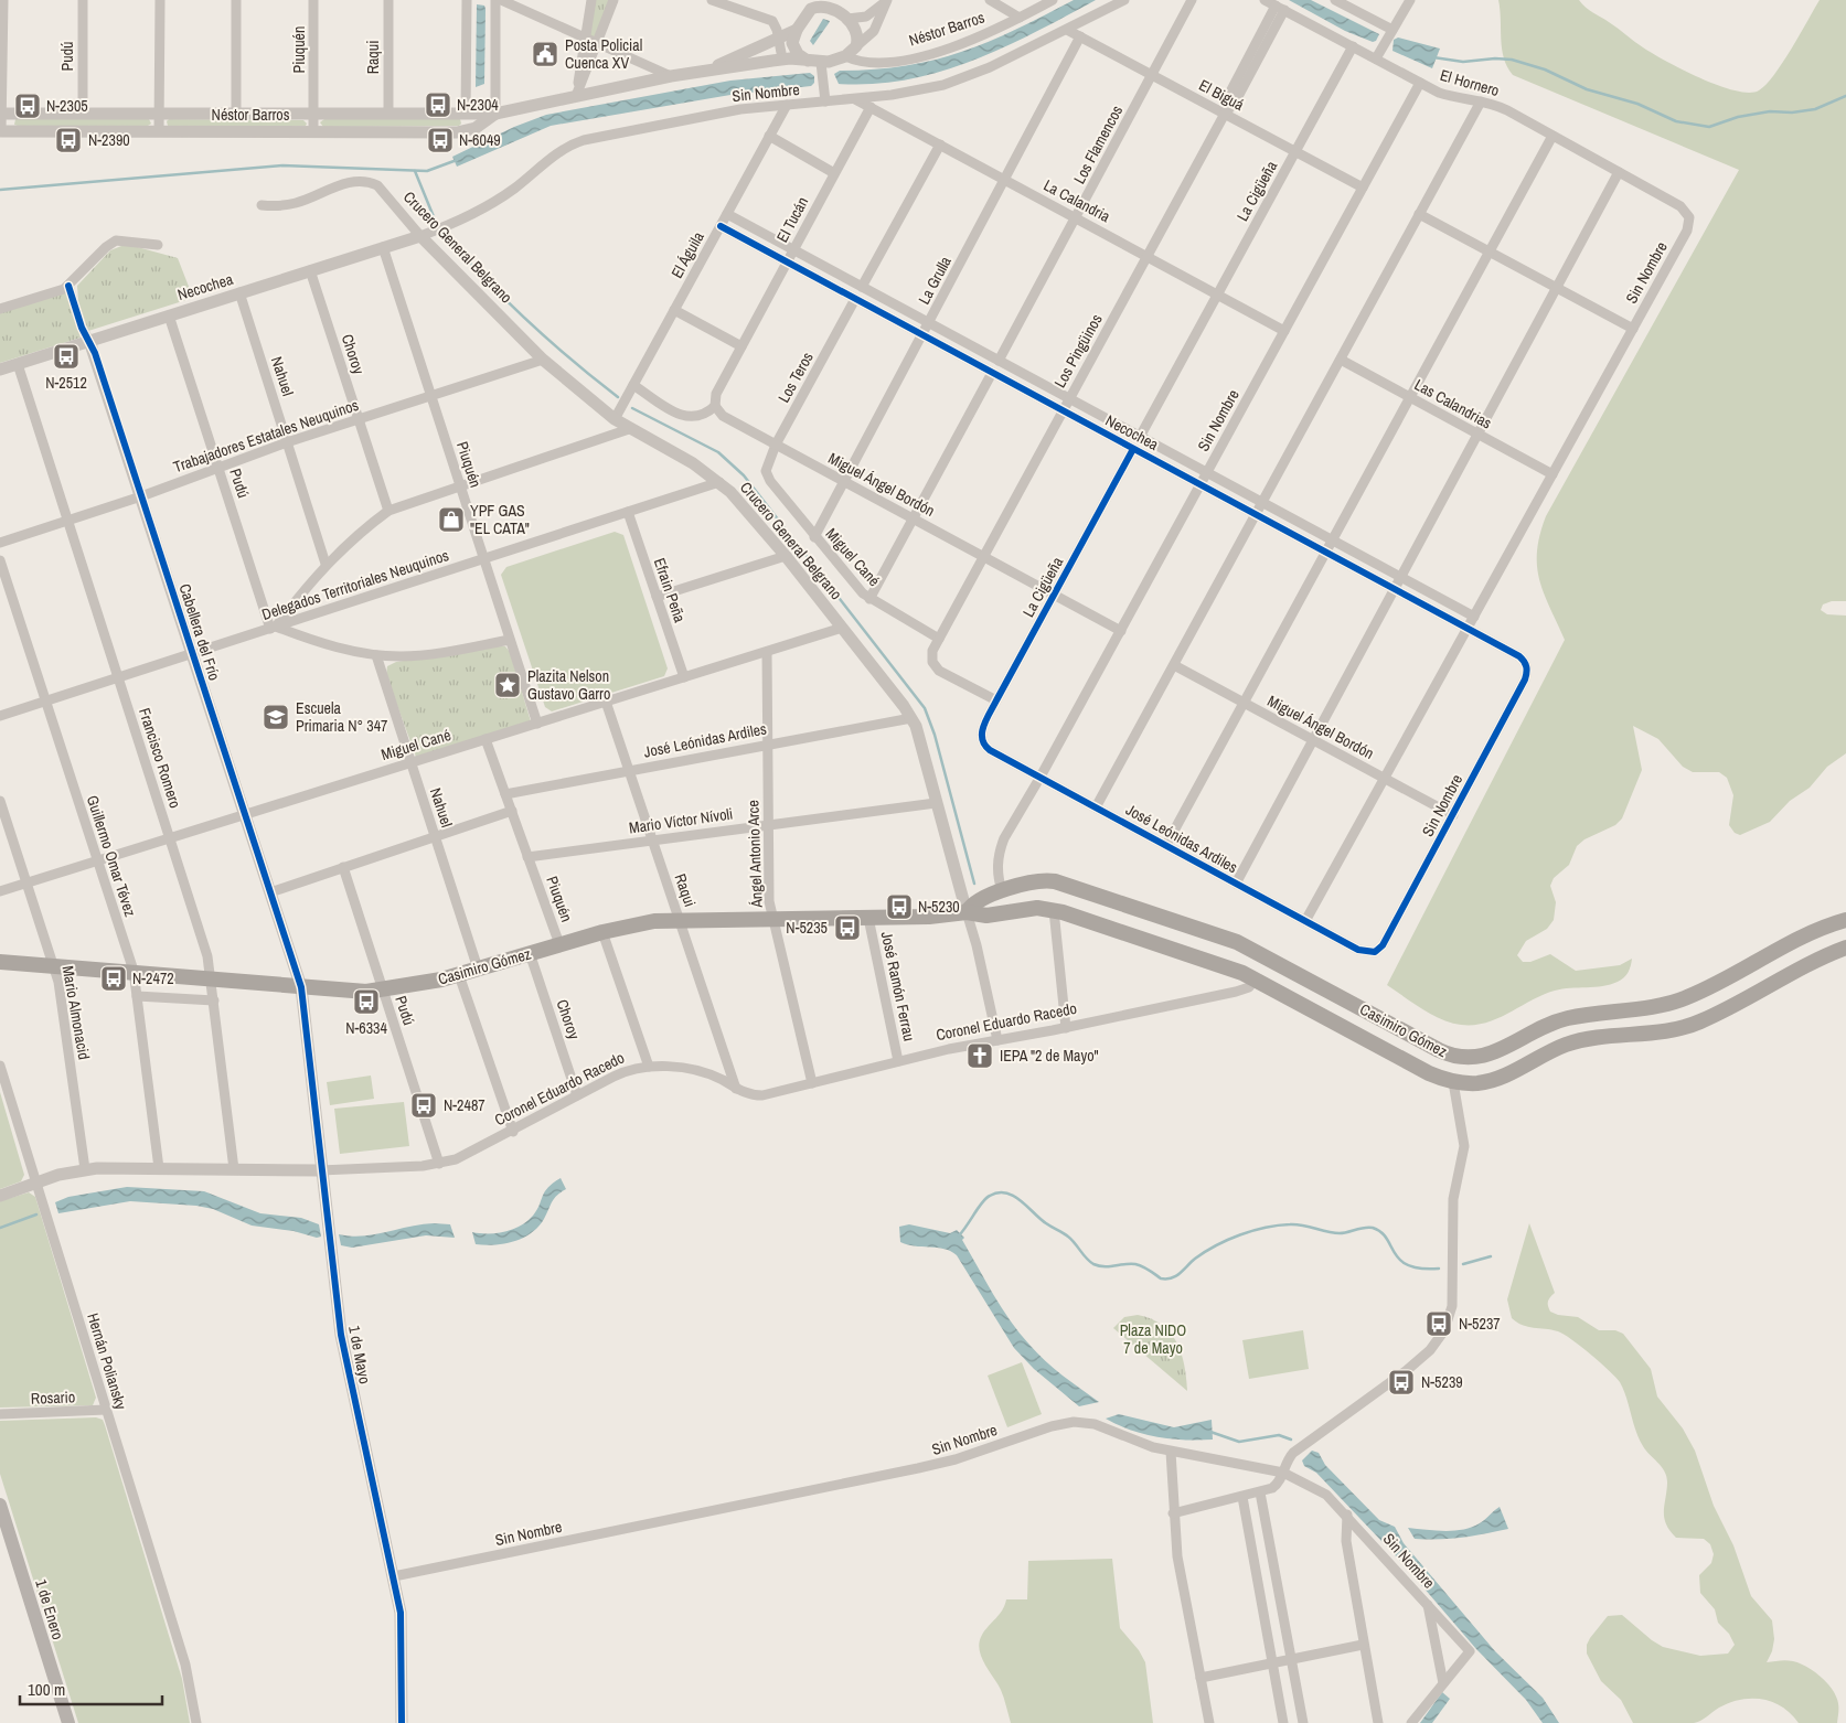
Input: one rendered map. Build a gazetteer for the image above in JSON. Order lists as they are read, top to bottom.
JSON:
{
  "streets": {
    "main road": ["Casimiro Gómez", "1 de Enero"],
    "street": [
      "Néstor Barros",
      "Piuquén",
      "Pudú",
      "Raqui",
      "El Hornero",
      "Sin Nombre",
      "El Biguá",
      "Los Flamencos",
      "La Cigüeña",
      "La Calandria",
      "El Tucán",
      "Crucero General Belgrano",
      "El Águila",
      "La Grulla",
      "Necochea",
      "Los Pingüinos",
      "Choroy",
      "Nahuel",
      "Los Teros",
      "Las Calandrias",
      "Trabajadores Estatales Neuquinos",
      "Miguel Ángel Bordón",
      "Miguel Cané",
      "Delegados Territoriales Neuquinos",
      "Efrain Peña",
      "Cabellera del Frío",
      "José Leónidas Ardiles",
      "Francisco Romero",
      "Mario Víctor Nívoli",
      "Ángel Antonio Arce",
      "Guillermo Omar Tévez",
      "José Ramón Ferrau",
      "Mario Almonacid",
      "Coronel Eduardo Racedo",
      "1 de Mayo",
      "Hernán Poliansky",
      "Rosario"
    ]
  },
  "crossings": [
    ["Néstor Barros", "Piuquén"],
    ["Néstor Barros", "Pudú"],
    ["Néstor Barros", "Raqui"],
    ["Piuquén", "Necochea"],
    ["Piuquén", "Trabajadores Estatales Neuquinos"],
    ["Piuquén", "Miguel Cané"],
    ["Piuquén", "Delegados Territoriales Neuquinos"],
    ["Piuquén", "José Leónidas Ardiles"],
    ["Piuquén", "Mario Víctor Nívoli"],
    ["Piuquén", "Casimiro Gómez"],
    ["Pudú", "Necochea"],
    ["Pudú", "Trabajadores Estatales Neuquinos"],
    ["Pudú", "Delegados Territoriales Neuquinos"],
    ["Pudú", "Casimiro Gómez"],
    ["Pudú", "Coronel Eduardo Racedo"],
    ["Raqui", "Miguel Cané"],
    ["Raqui", "José Leónidas Ardiles"],
    ["Raqui", "Mario Víctor Nívoli"],
    ["Raqui", "Casimiro Gómez"],
    ["Raqui", "Coronel Eduardo Racedo"],
    ["El Hornero", "Sin Nombre"],
    ["El Hornero", "La Cigüeña"],
    ["El Hornero", "Los Pingüinos"],
    ["Sin Nombre", "El Biguá"],
    ["Sin Nombre", "La Calandria"],
    ["Sin Nombre", "Crucero General Belgrano"],
    ["Sin Nombre", "El Águila"],
    ["Sin Nombre", "Necochea"],
    ["Sin Nombre", "Las Calandrias"],
    ["Sin Nombre", "Miguel Ángel Bordón"],
    ["Sin Nombre", "José Leónidas Ardiles"],
    ["Sin Nombre", "Casimiro Gómez"],
    ["Sin Nombre", "1 de Mayo"],
    ["El Biguá", "Los Flamencos"],
    ["El Biguá", "La Cigüeña"],
    ["El Biguá", "La Grulla"],
    ["El Biguá", "Los Pingüinos"],
    ["Los Flamencos", "La Calandria"],
    ["Los Flamencos", "Necochea"],
    ["La Cigüeña", "La Calandria"],
    ["La Cigüeña", "Necochea"],
    ["La Cigüeña", "Los Pingüinos"],
    ["La Cigüeña", "Miguel Ángel Bordón"],
    ["La Cigüeña", "José Leónidas Ardiles"],
    ["La Calandria", "El Tucán"],
    ["La Calandria", "La Grulla"],
    ["La Calandria", "Los Pingüinos"],
    ["El Tucán", "Necochea"],
    ["El Tucán", "Miguel Ángel Bordón"],
    ["Crucero General Belgrano", "El Águila"],
    ["Crucero General Belgrano", "Necochea"],
    ["Crucero General Belgrano", "Trabajadores Estatales Neuquinos"],
    ["Crucero General Belgrano", "Miguel Cané"],
    ["Crucero General Belgrano", "Delegados Territoriales Neuquinos"],
    ["Crucero General Belgrano", "José Leónidas Ardiles"],
    ["Crucero General Belgrano", "Mario Víctor Nívoli"],
    ["Crucero General Belgrano", "Casimiro Gómez"],
    ["Crucero General Belgrano", "Coronel Eduardo Racedo"],
    ["El Águila", "Necochea"],
    ["La Grulla", "Necochea"],
    ["La Grulla", "Miguel Ángel Bordón"],
    ["La Grulla", "Miguel Cané"],
    ["Necochea", "Los Pingüinos"],
    ["Necochea", "Choroy"],
    ["Necochea", "Nahuel"],
    ["Necochea", "Los Teros"],
    ["Necochea", "Cabellera del Frío"],
    ["Necochea", "Francisco Romero"],
    ["Los Pingüinos", "Miguel Ángel Bordón"],
    ["Los Pingüinos", "Miguel Cané"],
    ["Choroy", "Trabajadores Estatales Neuquinos"],
    ["Choroy", "Casimiro Gómez"],
    ["Choroy", "Coronel Eduardo Racedo"],
    ["Nahuel", "Trabajadores Estatales Neuquinos"],
    ["Nahuel", "Miguel Cané"],
    ["Nahuel", "Casimiro Gómez"],
    ["Los Teros", "Miguel Ángel Bordón"],
    ["Los Teros", "Miguel Cané"],
    ["Trabajadores Estatales Neuquinos", "Cabellera del Frío"],
    ["Trabajadores Estatales Neuquinos", "Francisco Romero"],
    ["Miguel Cané", "Efrain Peña"],
    ["Miguel Cané", "Cabellera del Frío"],
    ["Miguel Cané", "Francisco Romero"],
    ["Miguel Cané", "Ángel Antonio Arce"],
    ["Miguel Cané", "Guillermo Omar Tévez"],
    ["Miguel Cané", "Mario Almonacid"],
    ["Delegados Territoriales Neuquinos", "Efrain Peña"],
    ["Delegados Territoriales Neuquinos", "Cabellera del Frío"],
    ["Delegados Territoriales Neuquinos", "Francisco Romero"],
    ["Delegados Territoriales Neuquinos", "Guillermo Omar Tévez"],
    ["Cabellera del Frío", "Casimiro Gómez"],
    ["Cabellera del Frío", "1 de Mayo"],
    ["José Leónidas Ardiles", "Ángel Antonio Arce"],
    ["Francisco Romero", "Casimiro Gómez"],
    ["Francisco Romero", "Coronel Eduardo Racedo"],
    ["Mario Víctor Nívoli", "Ángel Antonio Arce"],
    ["Ángel Antonio Arce", "Casimiro Gómez"],
    ["Ángel Antonio Arce", "Coronel Eduardo Racedo"],
    ["Guillermo Omar Tévez", "Casimiro Gómez"],
    ["Guillermo Omar Tévez", "Coronel Eduardo Racedo"],
    ["Casimiro Gómez", "José Ramón Ferrau"],
    ["Casimiro Gómez", "Mario Almonacid"],
    ["Casimiro Gómez", "Coronel Eduardo Racedo"],
    ["Casimiro Gómez", "1 de Mayo"],
    ["José Ramón Ferrau", "Coronel Eduardo Racedo"],
    ["Mario Almonacid", "Coronel Eduardo Racedo"],
    ["Coronel Eduardo Racedo", "1 de Mayo"],
    ["Coronel Eduardo Racedo", "Hernán Poliansky"],
    ["Hernán Poliansky", "Rosario"]
  ],
  "parks": ["Plaza NIDO 7 de Mayo"],
  "places": {
    "public building": ["Posta Policial Cuenca XV"],
    "bus stop": [
      "N-2304",
      "N-2305",
      "N-2390",
      "N-6049",
      "N-2512",
      "N-5230",
      "N-5235",
      "N-2472",
      "N-6334",
      "N-2487",
      "N-5237",
      "N-5239"
    ],
    "shop": ["YPF GAS \"EL CATA\""],
    "place": ["Plazita Nelson Gustavo Garro"],
    "school or university": ["Escuela Primaria N° 347"],
    "church": ["IEPA \"2 de Mayo\""]
  },
  "scale_bar": "100 m"
}
